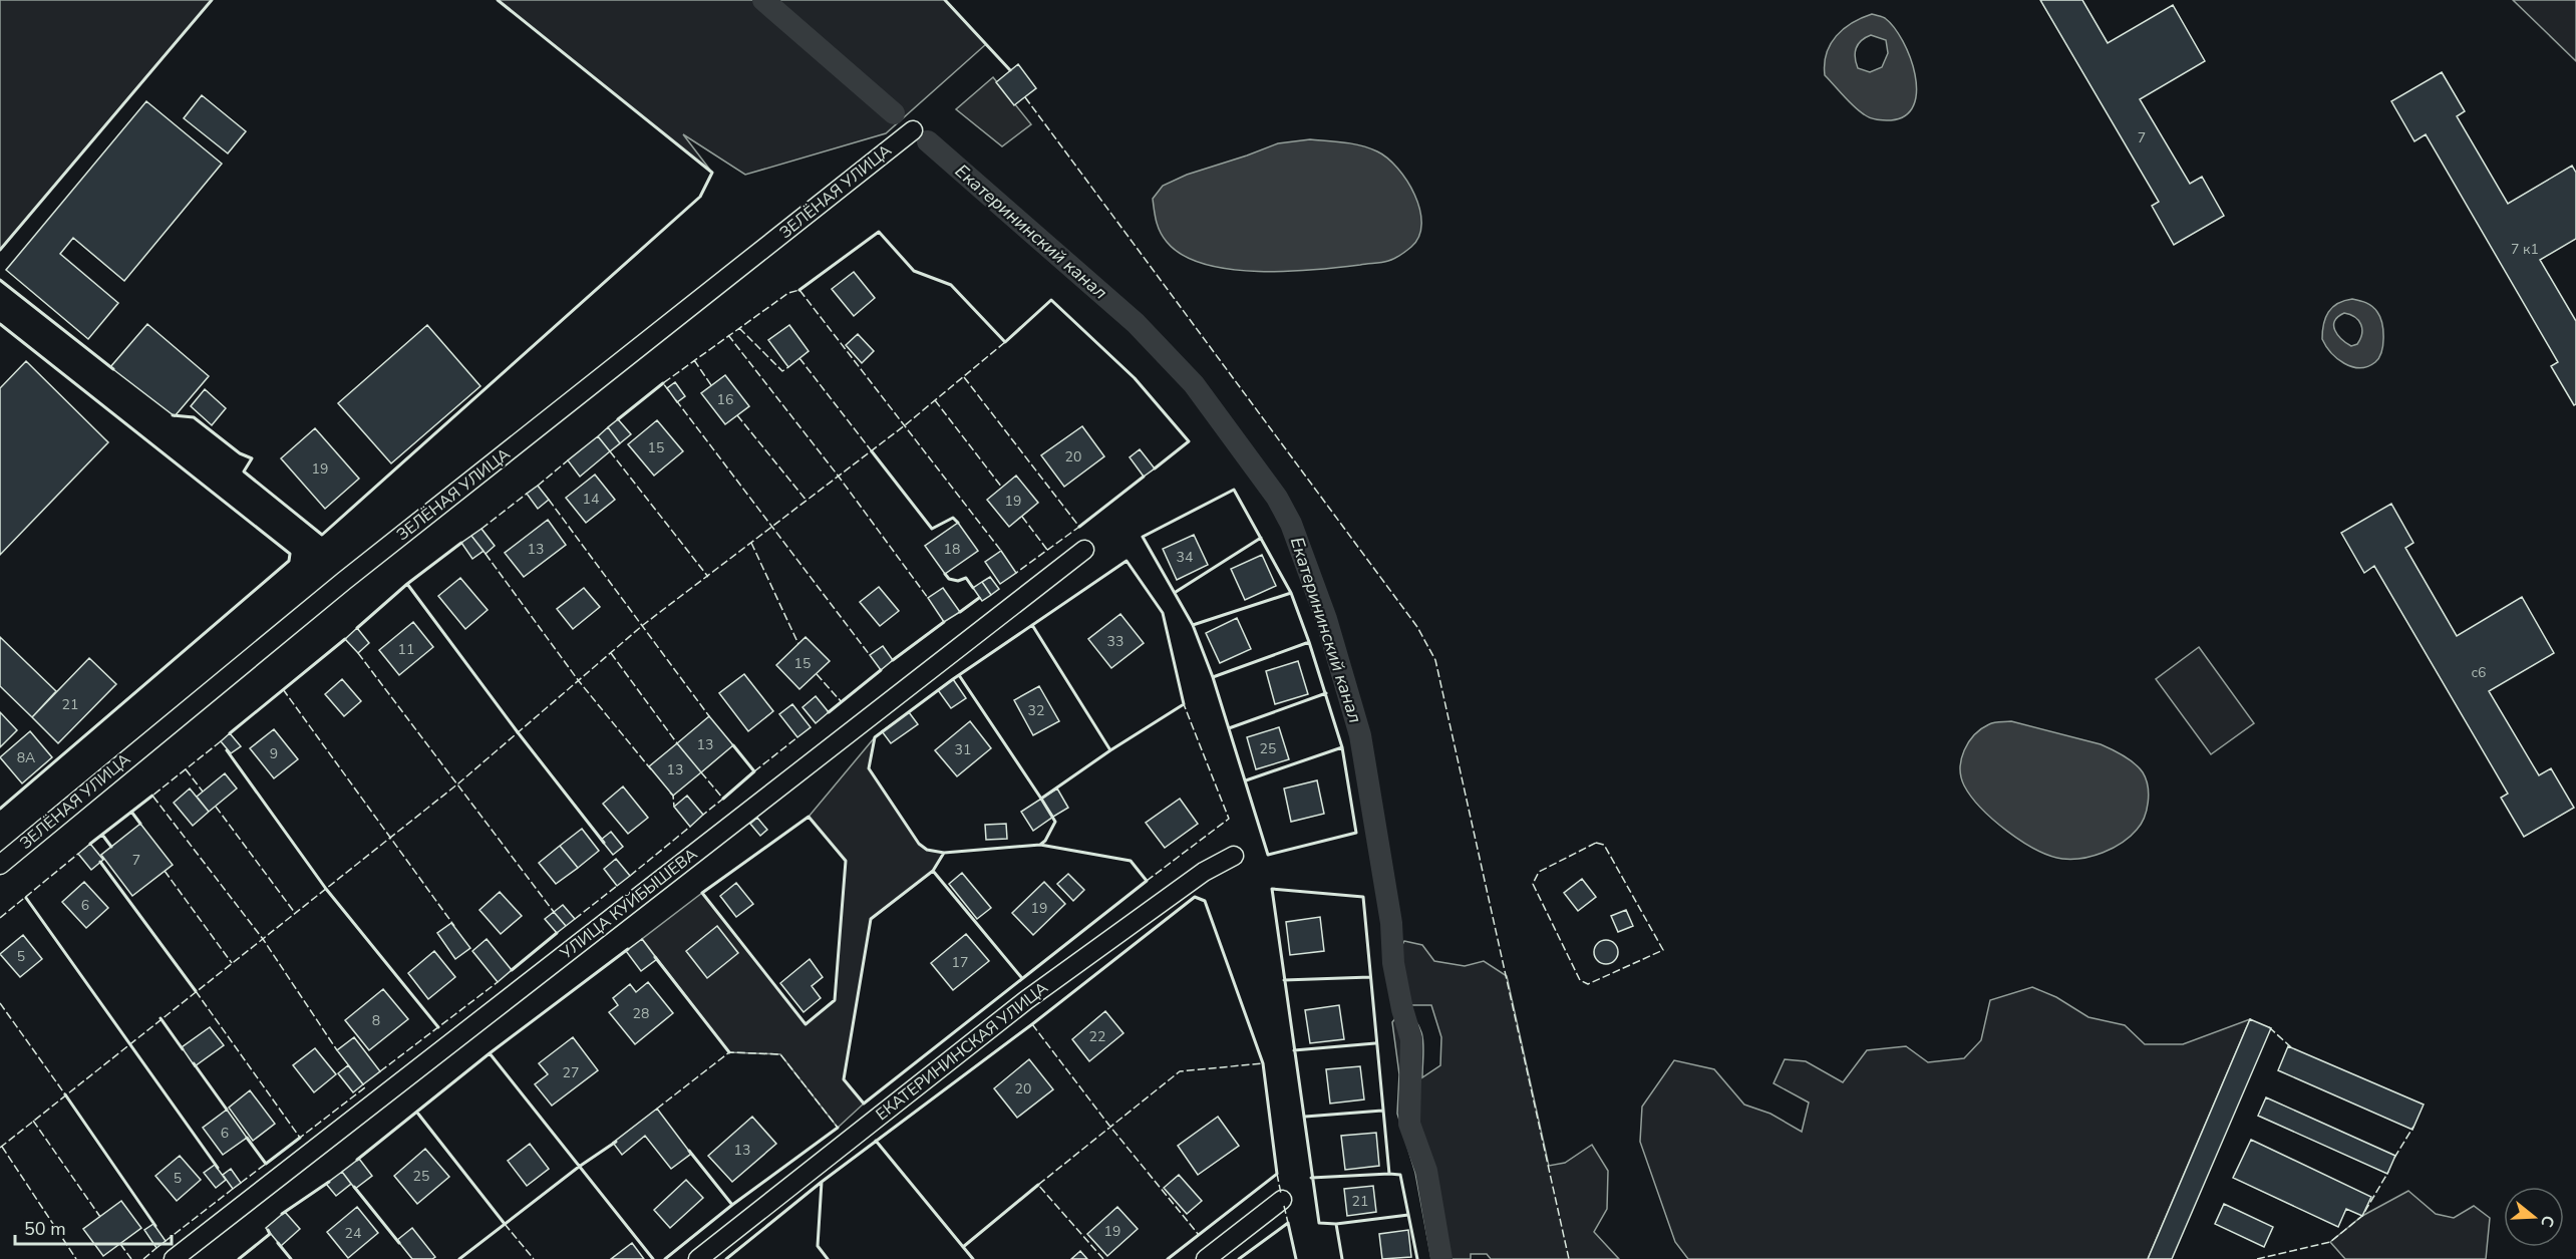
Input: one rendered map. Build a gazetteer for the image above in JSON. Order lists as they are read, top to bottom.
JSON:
{
  "streets": {
    "street": ["ЗЕЛЁНАЯ УЛИЦА", "УЛИЦА КУЙБЫШЕВА", "ЕКАТЕРИНИНСКАЯ УЛИЦА"]
  },
  "water": ["Екатерининский канал"],
  "house_numbers": [
    "7",
    "7 к1",
    "16",
    "15",
    "20",
    "19",
    "14",
    "19",
    "13",
    "18",
    "34",
    "33",
    "11",
    "15",
    "с6",
    "21",
    "32",
    "13",
    "25",
    "31",
    "9",
    "8А",
    "13",
    "7",
    "6",
    "19",
    "5",
    "17",
    "28",
    "8",
    "22",
    "27",
    "20",
    "6",
    "13",
    "25",
    "5",
    "21",
    "19",
    "24"
  ],
  "scale_bar": "50 m",
  "north": "right"
}
